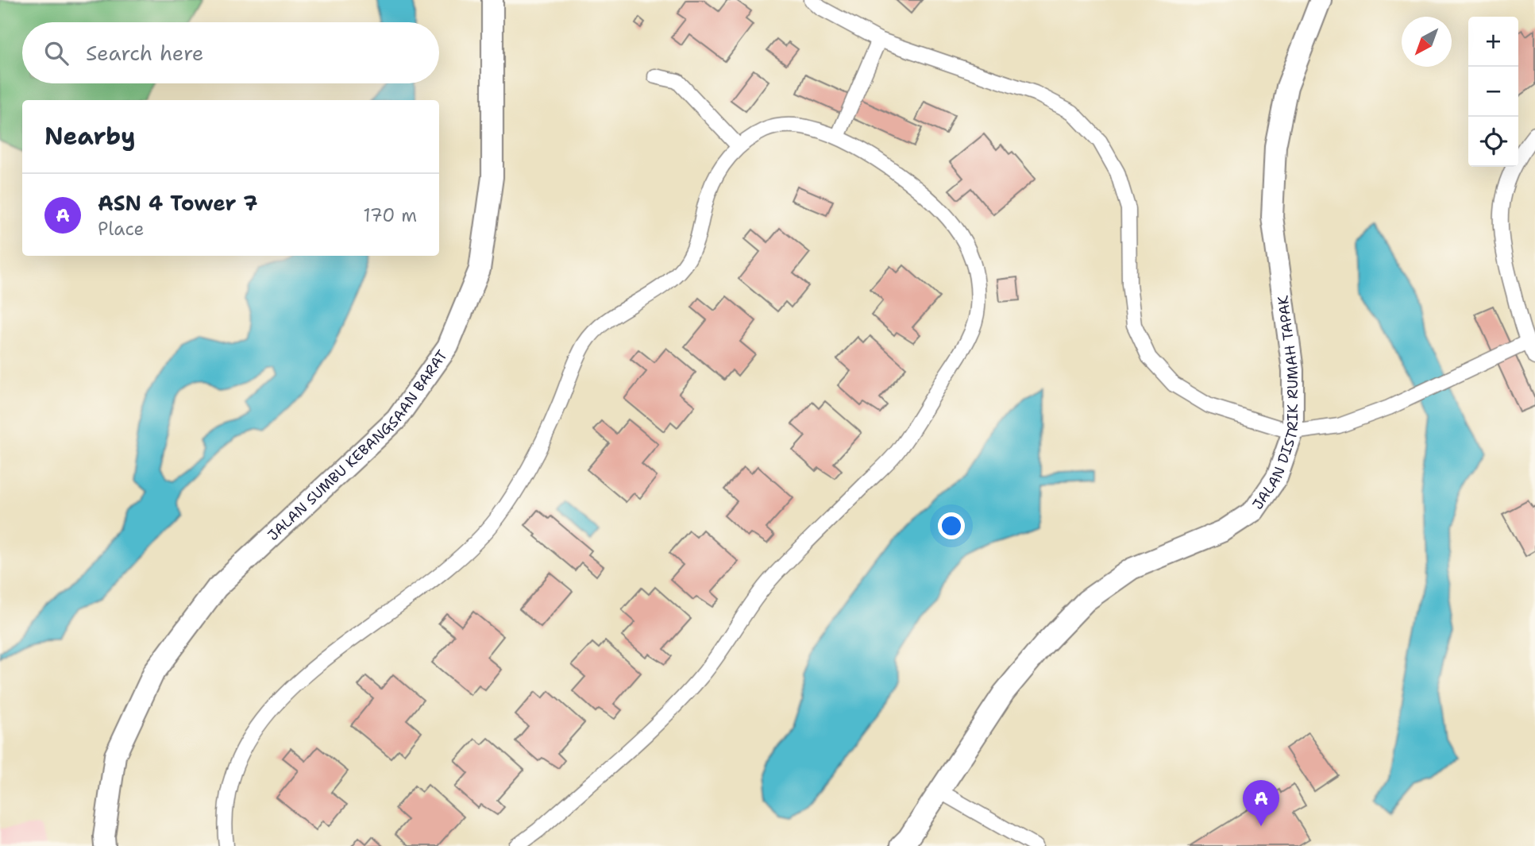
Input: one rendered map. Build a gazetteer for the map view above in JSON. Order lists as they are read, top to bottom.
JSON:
{
  "streets": {
    "street": ["JALAN DISTRIK RUMAH TAPAK", "JALAN SUMBU KEBANGSAAN BARAT"]
  },
  "north": "bottom left",
  "page": {
    "map_buttons": ["+", "−"],
    "search": "Search here",
    "heading": "Nearby",
    "list": [
      {
        "mark": "A",
        "name": "ASN 4 Tower 7",
        "note": "Place",
        "value": "170 m"
      }
    ],
    "pins": "A"
  }
}
